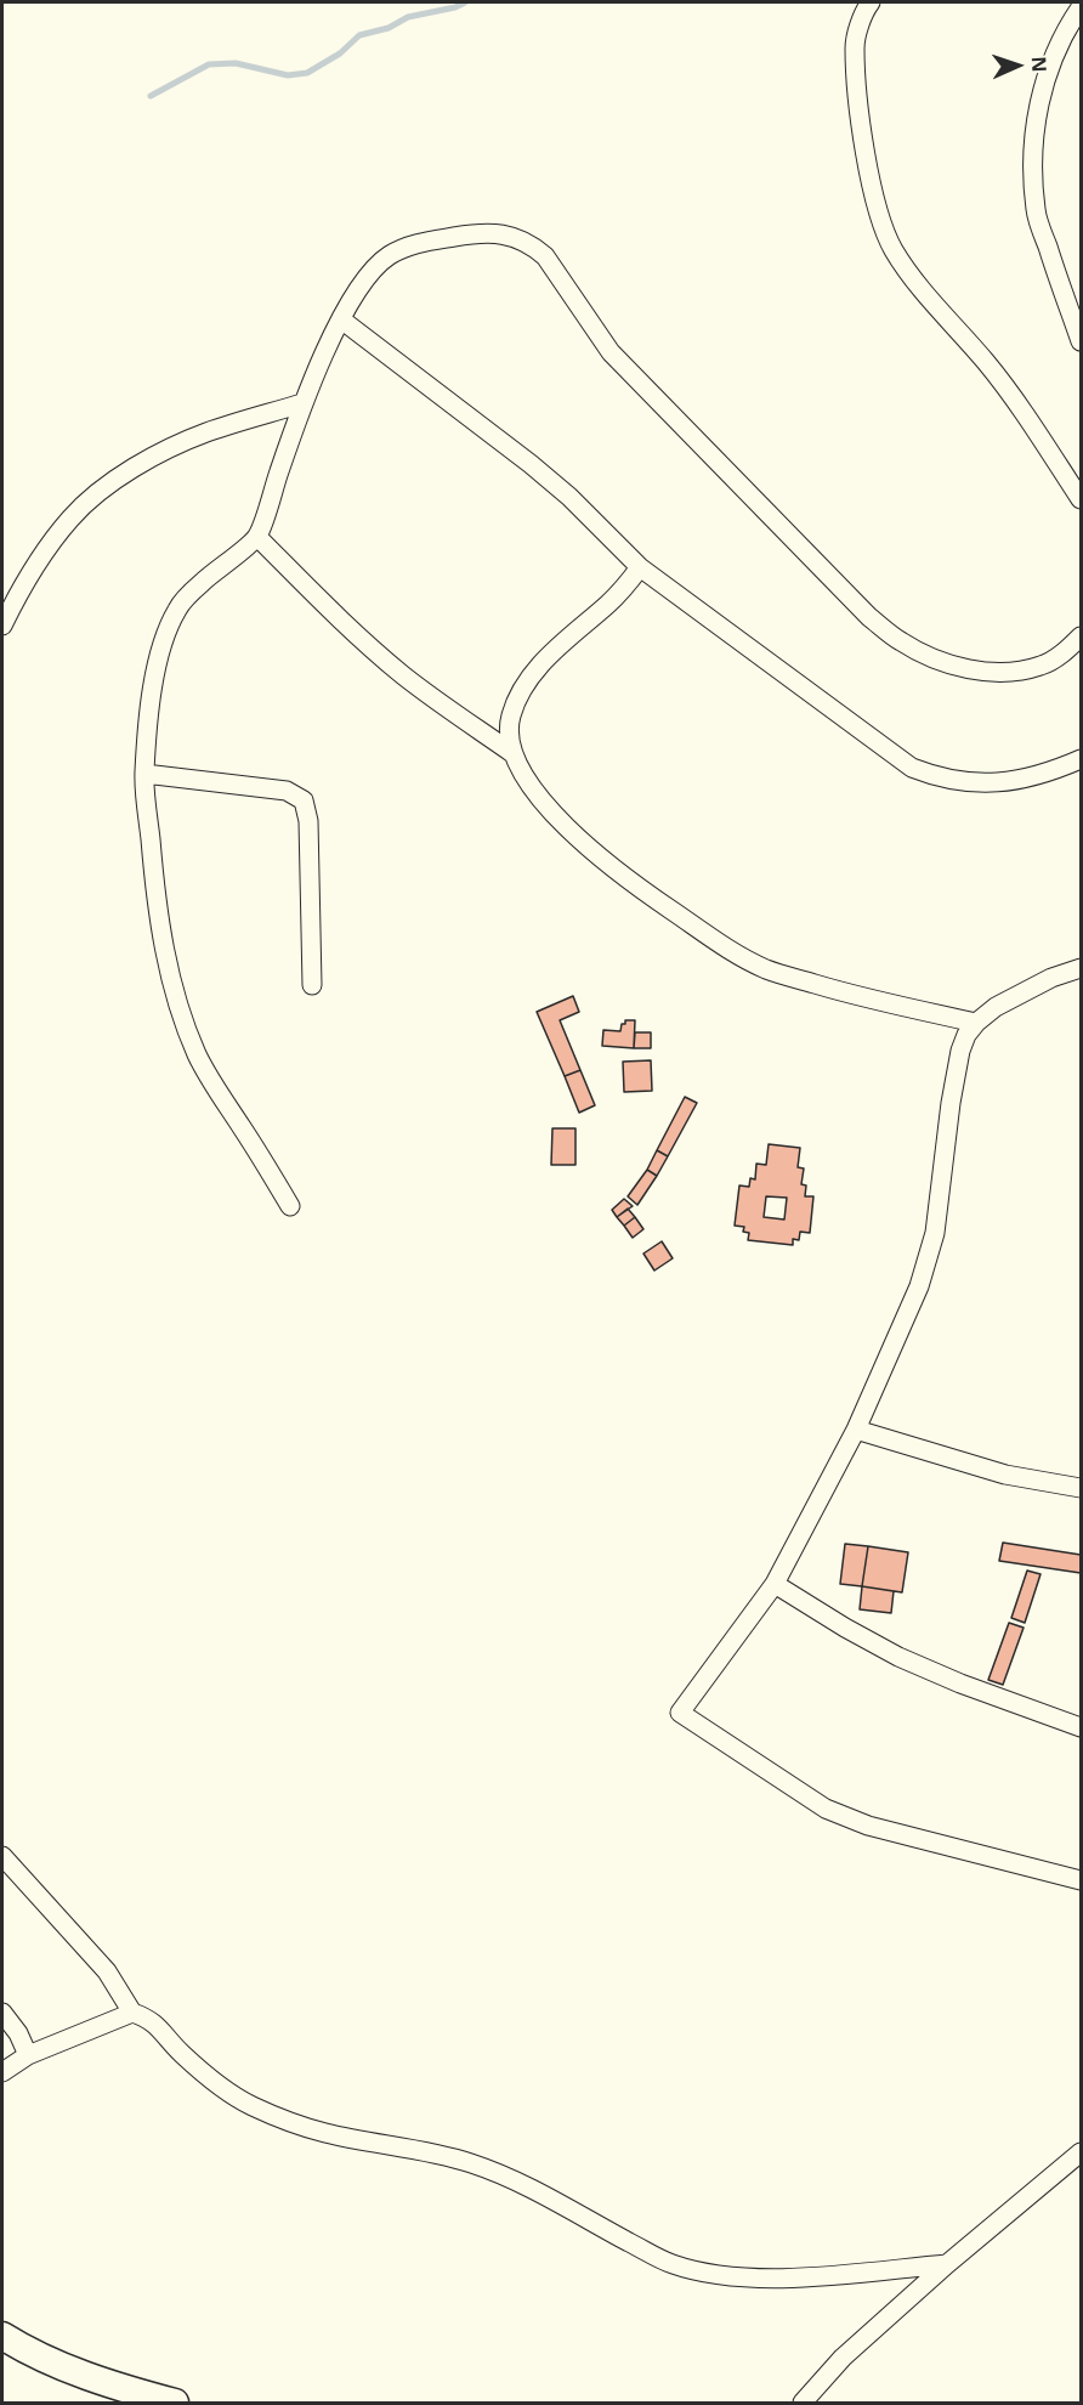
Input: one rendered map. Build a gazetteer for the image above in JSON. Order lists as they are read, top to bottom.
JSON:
{
  "north": "right"
}
